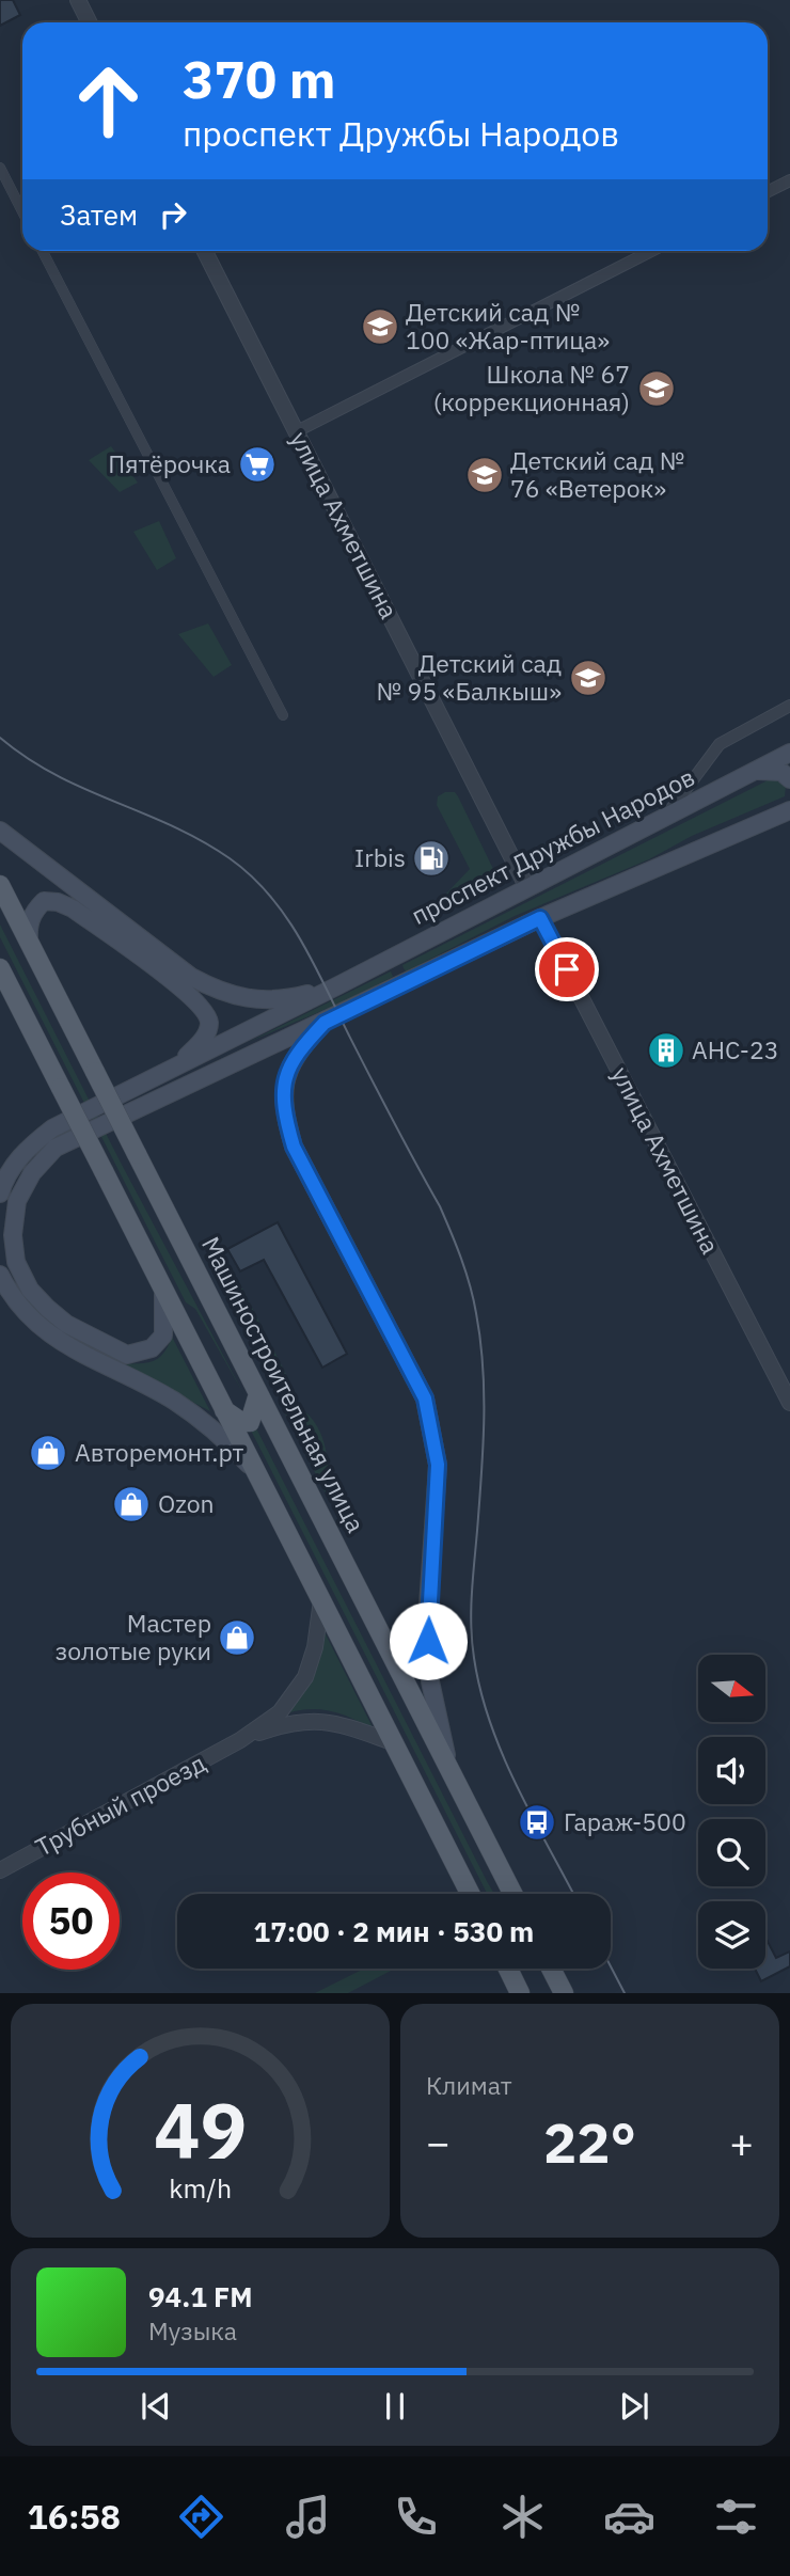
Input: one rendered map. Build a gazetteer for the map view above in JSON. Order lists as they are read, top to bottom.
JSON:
{
  "streets": {
    "main road": ["проспект Дружбы Народов", "Машиностроительная улица"],
    "street": ["улица Ахметшина", "Трубный проезд"]
  },
  "crossings": [
    ["улица Ахметшина", "проспект Дружбы Народов"]
  ],
  "places": {
    "school or university": [
      "Детский сад № 100 «Жар-птица»",
      "Школа № 67 (коррекционная)",
      "Детский сад № 76 «Ветерок»",
      "Детский сад № 95 «Балкыш»"
    ],
    "supermarket": ["Пятёрочка"],
    "fuel station": ["Irbis"],
    "building": ["АНС-23"],
    "shop": ["Авторемонт.рт", "Ozon", "Мастер золотые руки"],
    "bus stop": ["Гараж-500"]
  },
  "north": "right",
  "page": {
    "turn": ["370 m", "проспект Дружбы Народов"],
    "then": "Затем",
    "limit": "50",
    "trip": "17:00 · 2 мин · 530 m",
    "tile": "Климат",
    "heat": ["−", "22°", "+"],
    "song": ["94.1 FM", "Музыка"],
    "tabs": "16:58",
    "gauge": ["49", "km/h"]
  }
}
